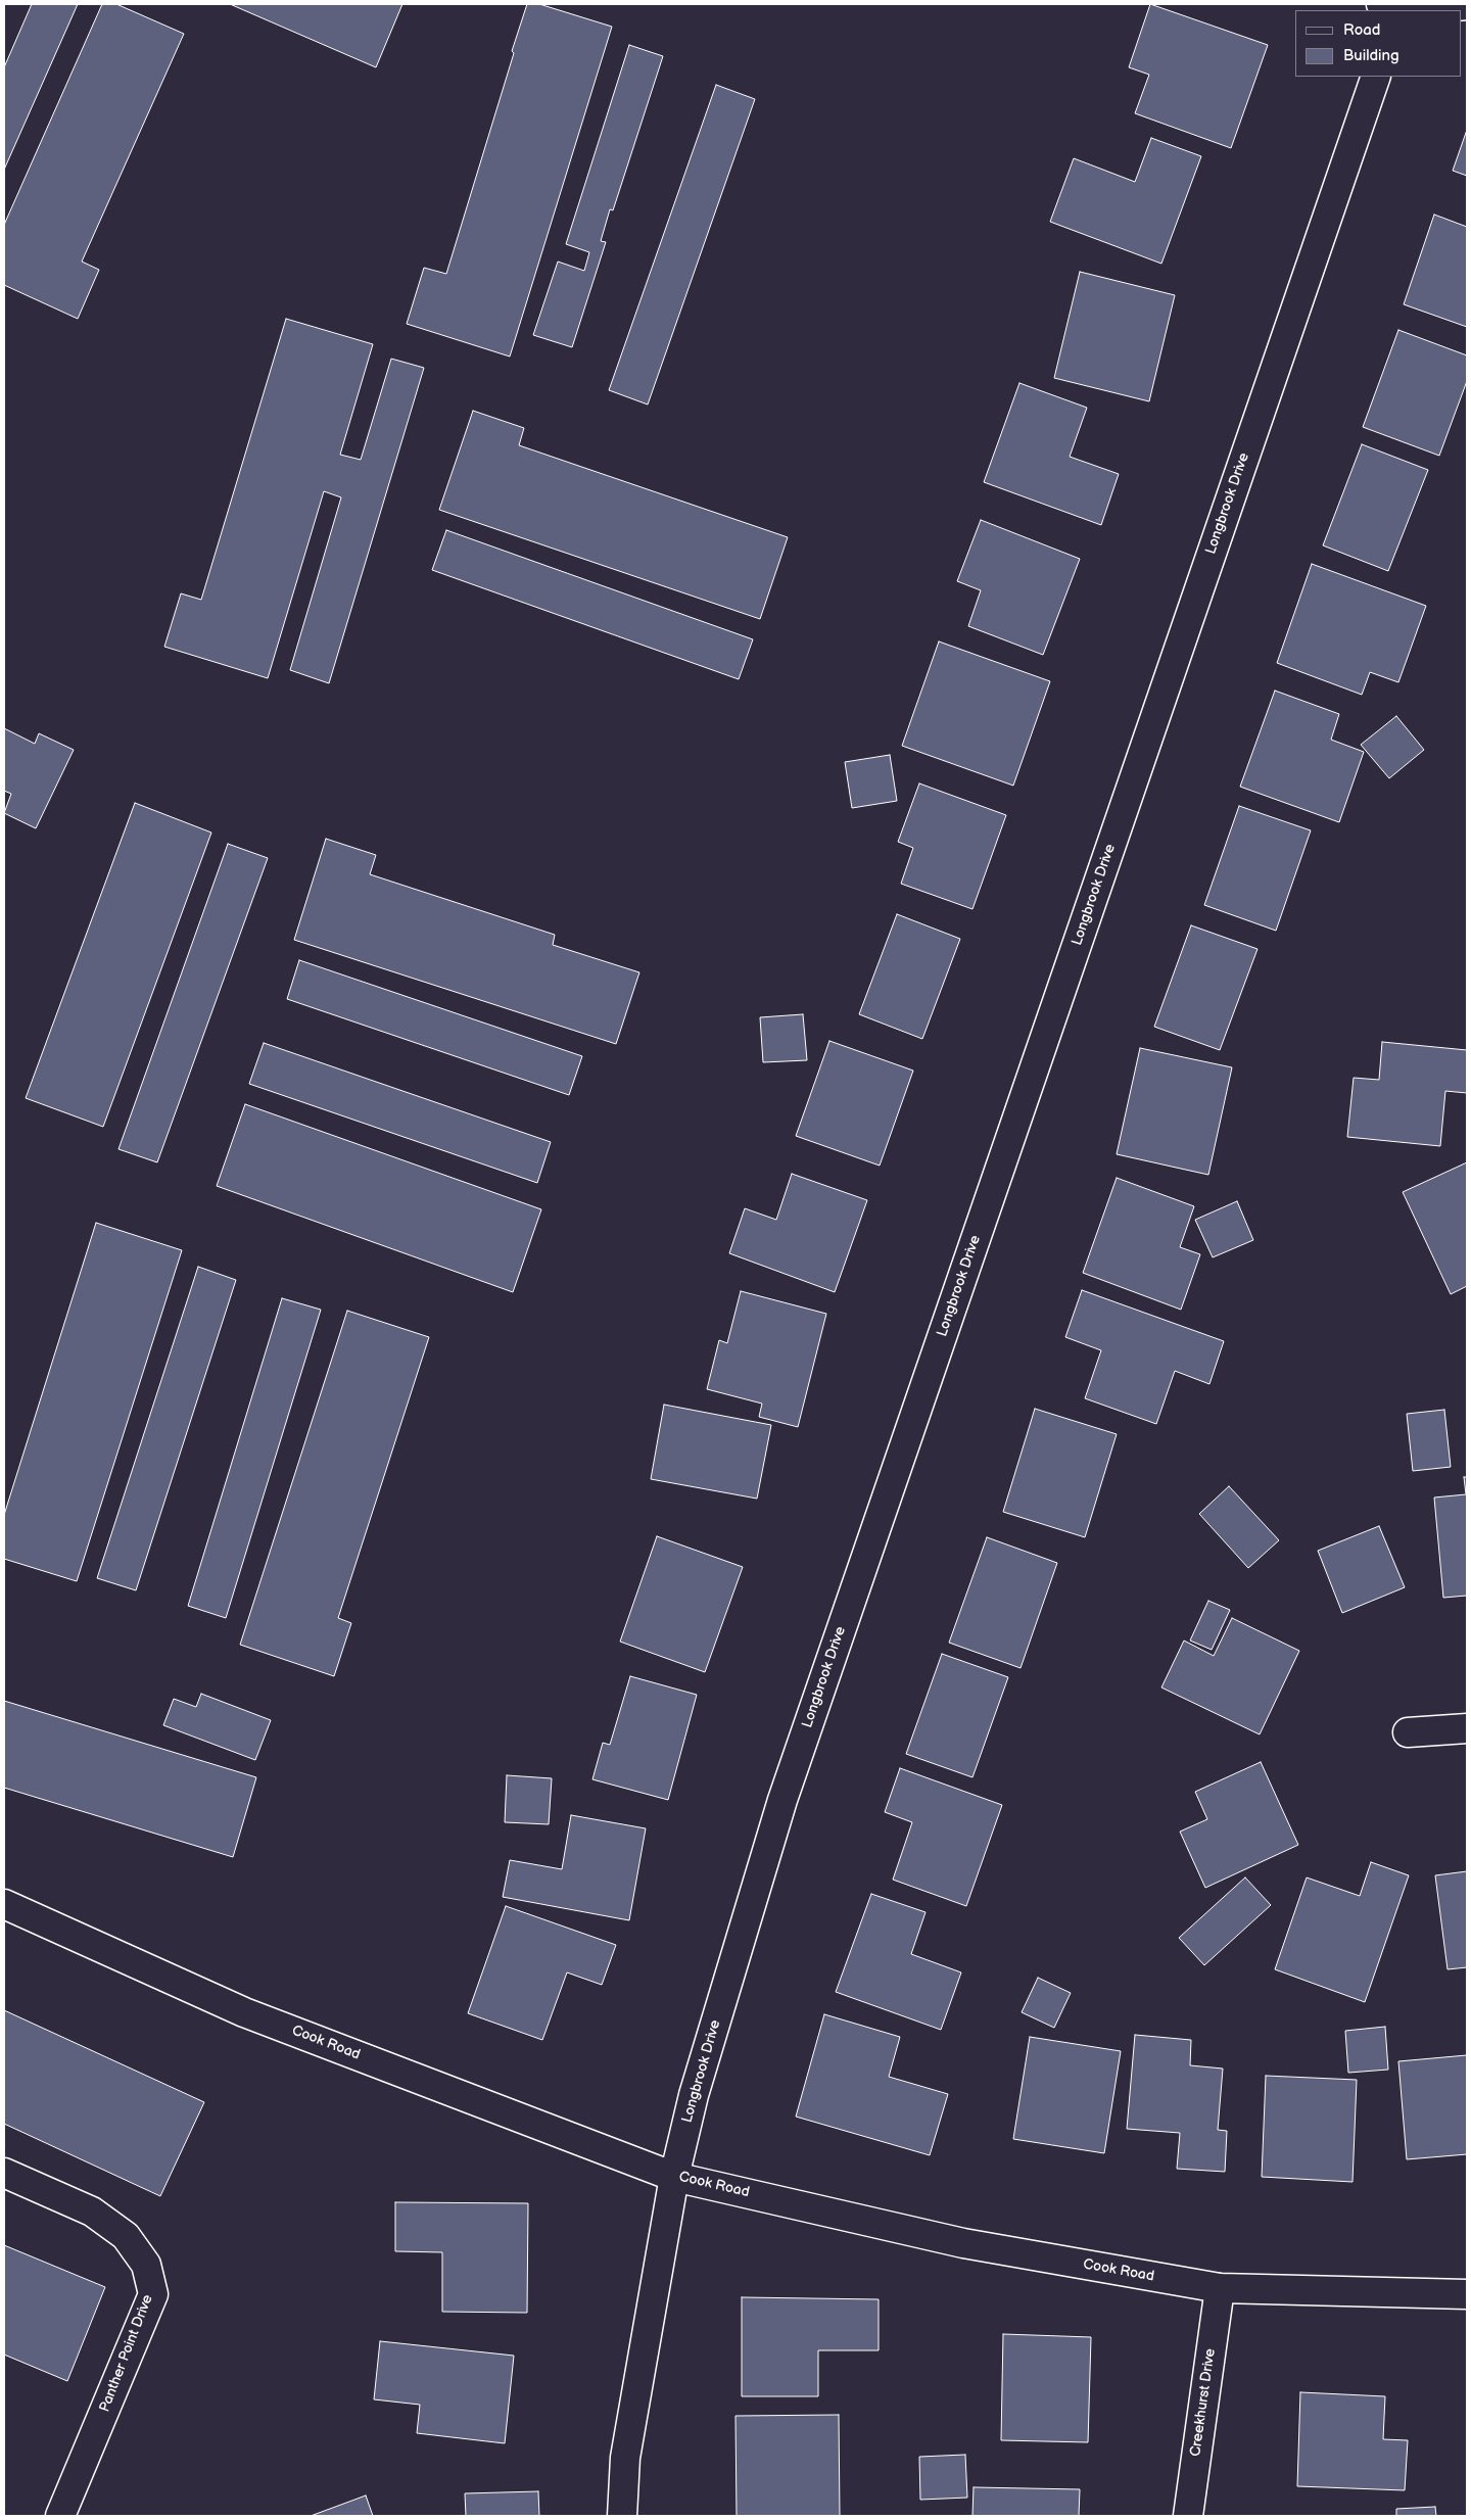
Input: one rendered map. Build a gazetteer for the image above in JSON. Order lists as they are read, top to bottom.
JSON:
{
  "streets": {
    "street": [
      "Longbrook Drive",
      "Cook Road",
      "Panther Point Drive",
      "Creekhurst Drive"
    ]
  },
  "crossings": [
    ["Longbrook Drive", "Cook Road"],
    ["Cook Road", "Creekhurst Drive"]
  ],
  "legend": ["Road", "Building"]
}
